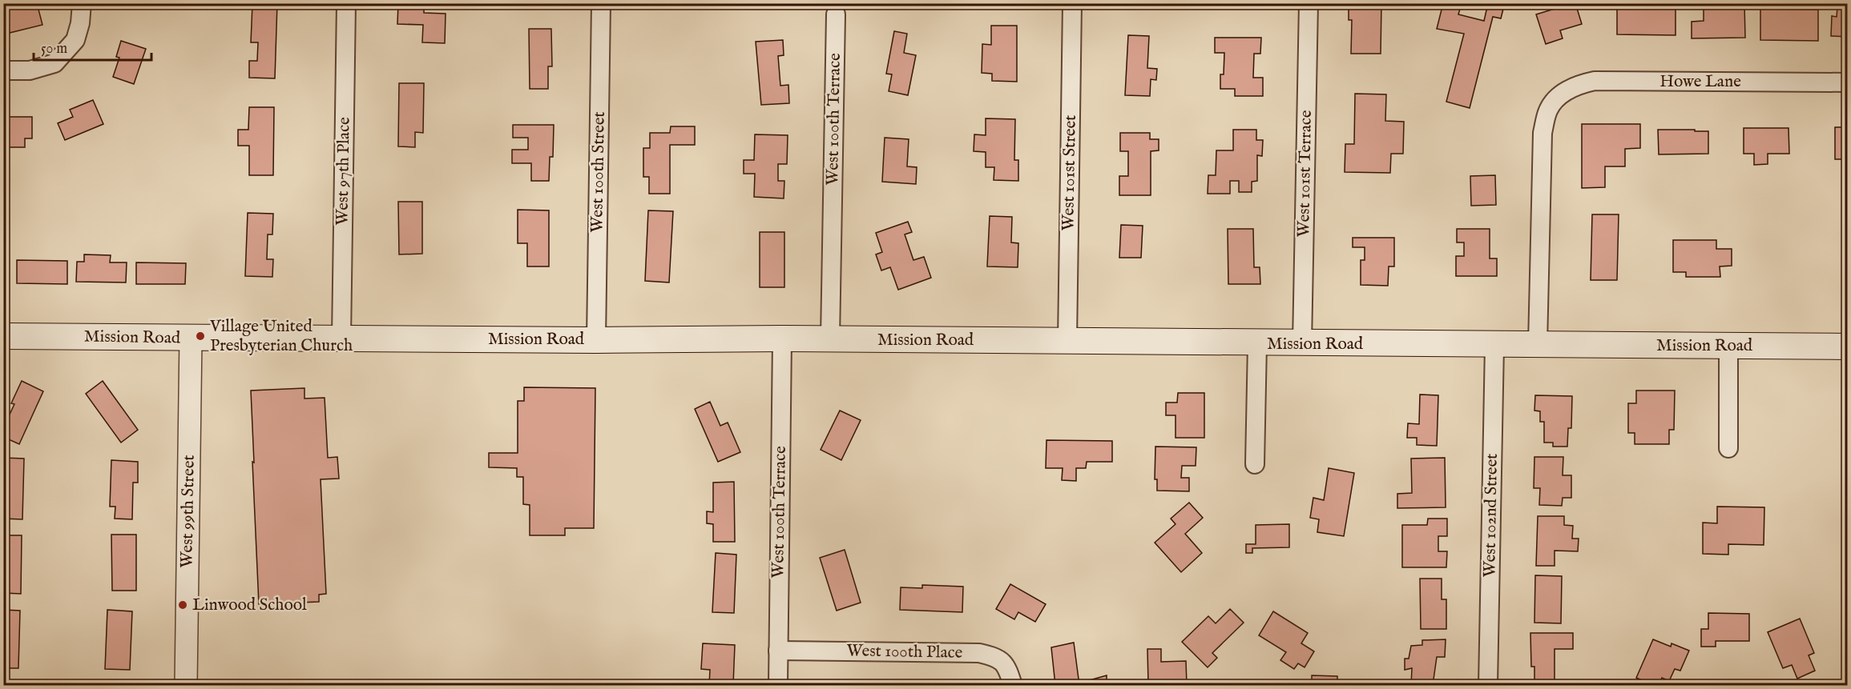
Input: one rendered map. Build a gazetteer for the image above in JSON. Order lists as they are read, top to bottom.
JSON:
{
  "streets": {
    "main road": ["Mission Road"],
    "street": [
      "Howe Lane",
      "West 100th Terrace",
      "West 97th Place",
      "West 100th Street",
      "West 101st Street",
      "West 101st Terrace",
      "West 99th Street",
      "West 102nd Street",
      "West 100th Place"
    ]
  },
  "crossings": [
    ["Howe Lane", "Mission Road"],
    ["West 100th Terrace", "Mission Road"],
    ["West 100th Terrace", "West 100th Place"],
    ["West 97th Place", "Mission Road"],
    ["West 100th Street", "Mission Road"],
    ["West 101st Street", "Mission Road"],
    ["West 101st Terrace", "Mission Road"],
    ["Mission Road", "West 99th Street"],
    ["Mission Road", "West 102nd Street"]
  ],
  "places": ["Village United Presbyterian Church", "Linwood School"],
  "scale_bar": "50 m"
}
